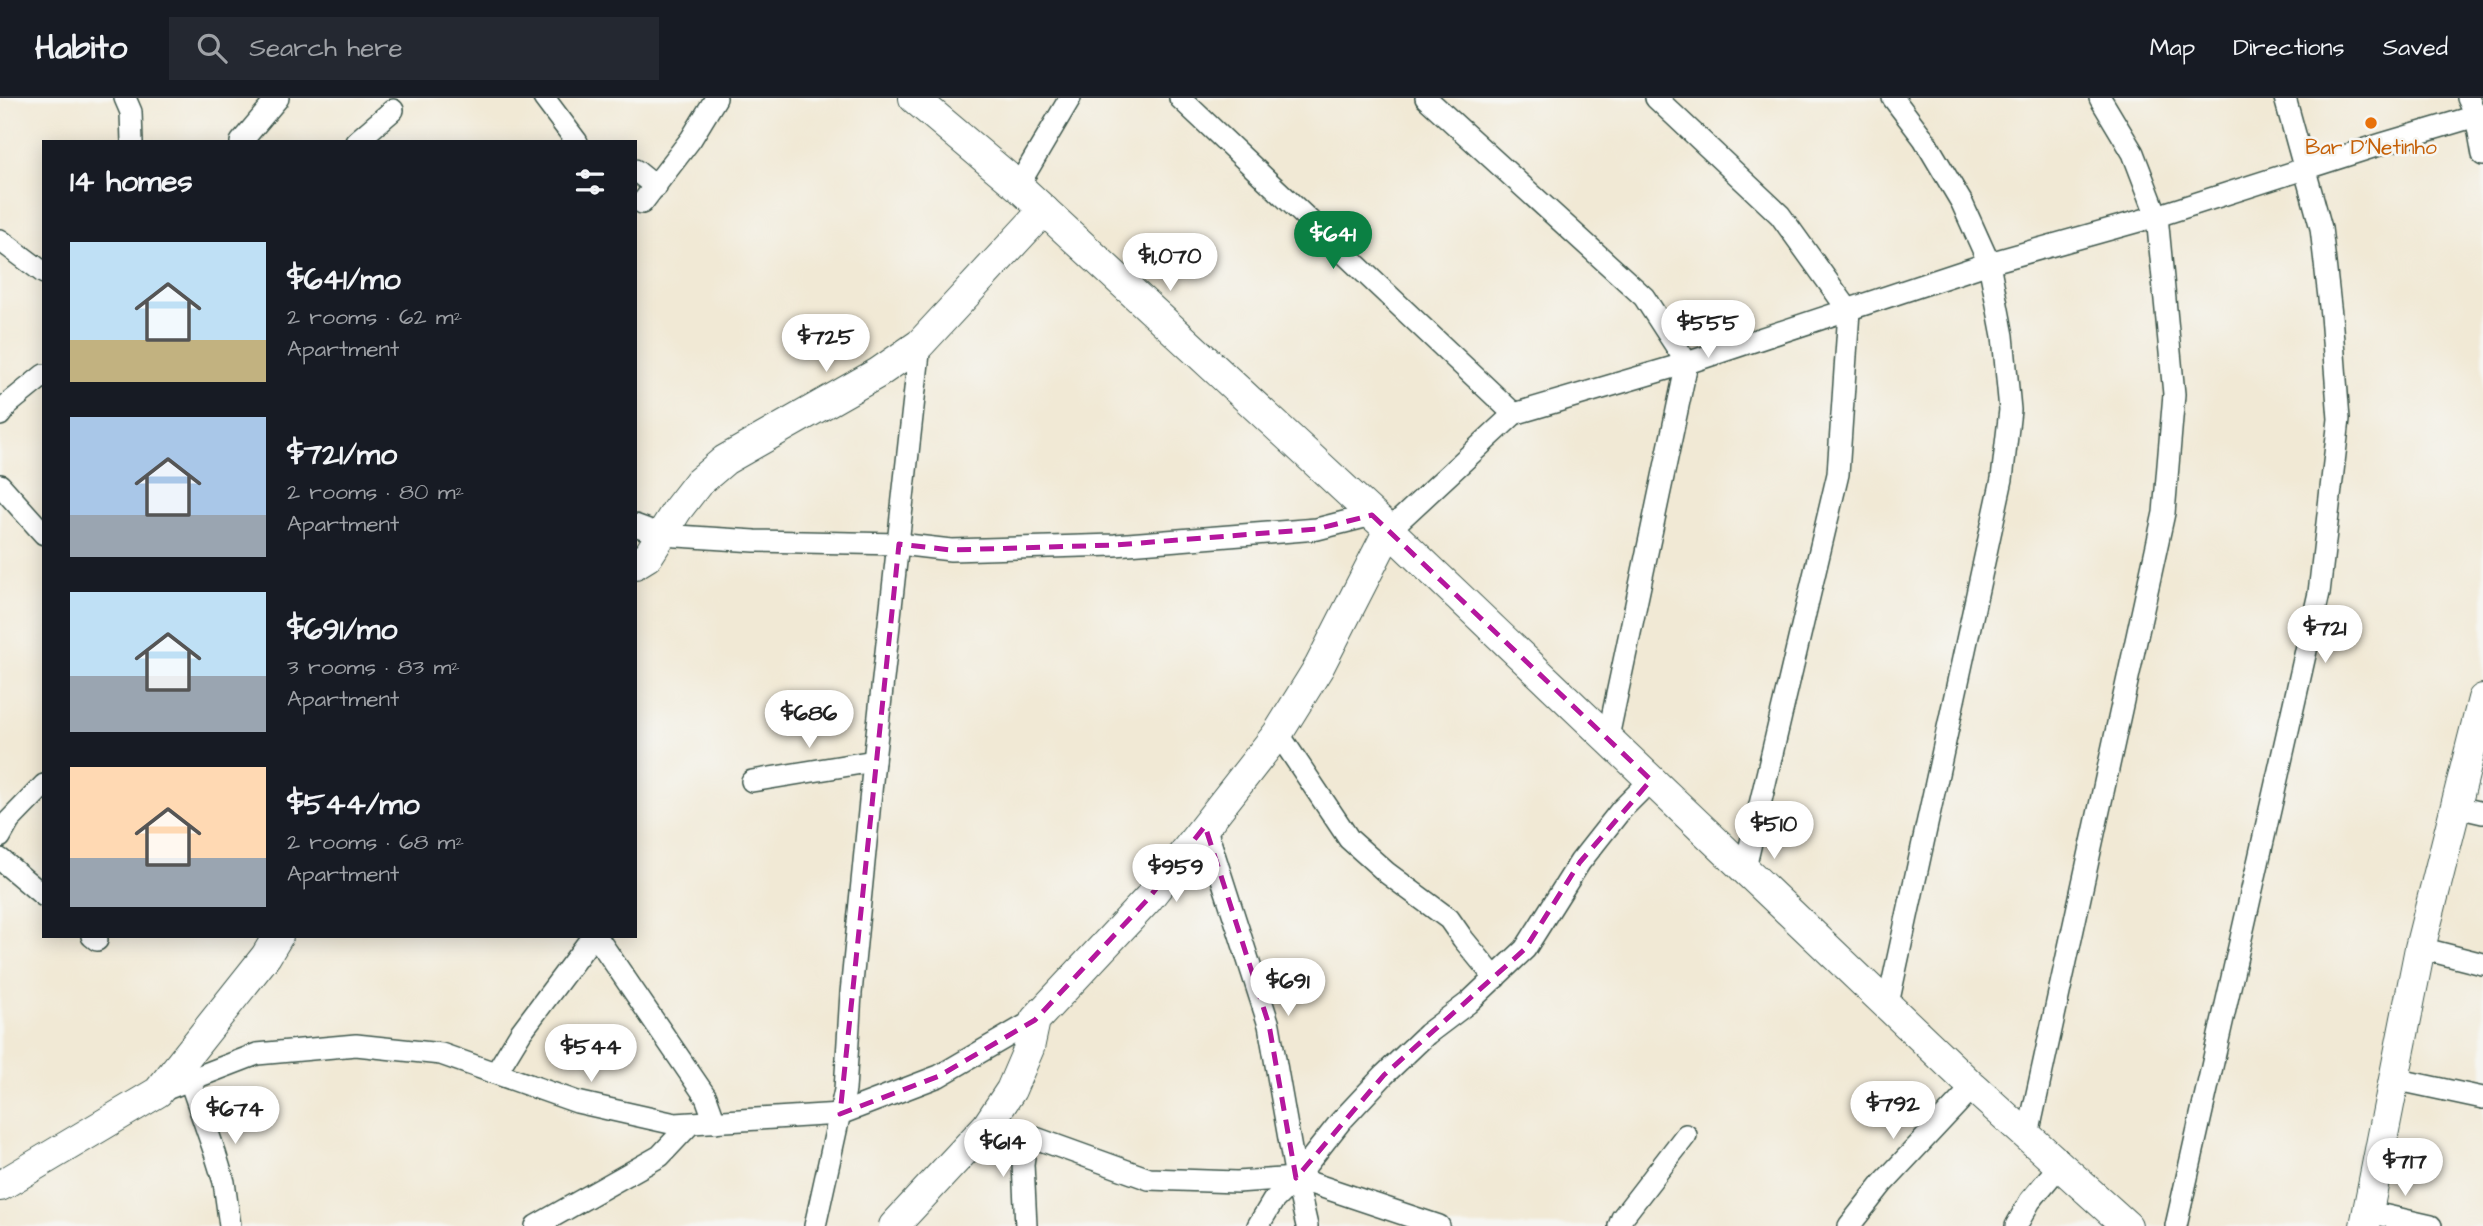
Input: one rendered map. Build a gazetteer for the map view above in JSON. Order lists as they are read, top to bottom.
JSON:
{
  "places": ["Bar D’Netinho"],
  "page": {
    "header": "Habito",
    "search": "Search here",
    "nav": ["Map", "Directions", "Saved"],
    "heading": "14 homes",
    "price": [
      "$641",
      "$1,070",
      "$555",
      "$725",
      "$721",
      "$686",
      "$510",
      "$959",
      "$691",
      "$544",
      "$792",
      "$674",
      "$614",
      "$717"
    ],
    "list": [
      {
        "name": "$641/mo",
        "note": "2 rooms · 62 m² · Apartment"
      },
      {
        "name": "$721/mo",
        "note": "2 rooms · 80 m² · Apartment"
      },
      {
        "name": "$691/mo",
        "note": "3 rooms · 83 m² · Apartment"
      },
      {
        "name": "$544/mo",
        "note": "2 rooms · 68 m² · Apartment"
      }
    ]
  }
}
